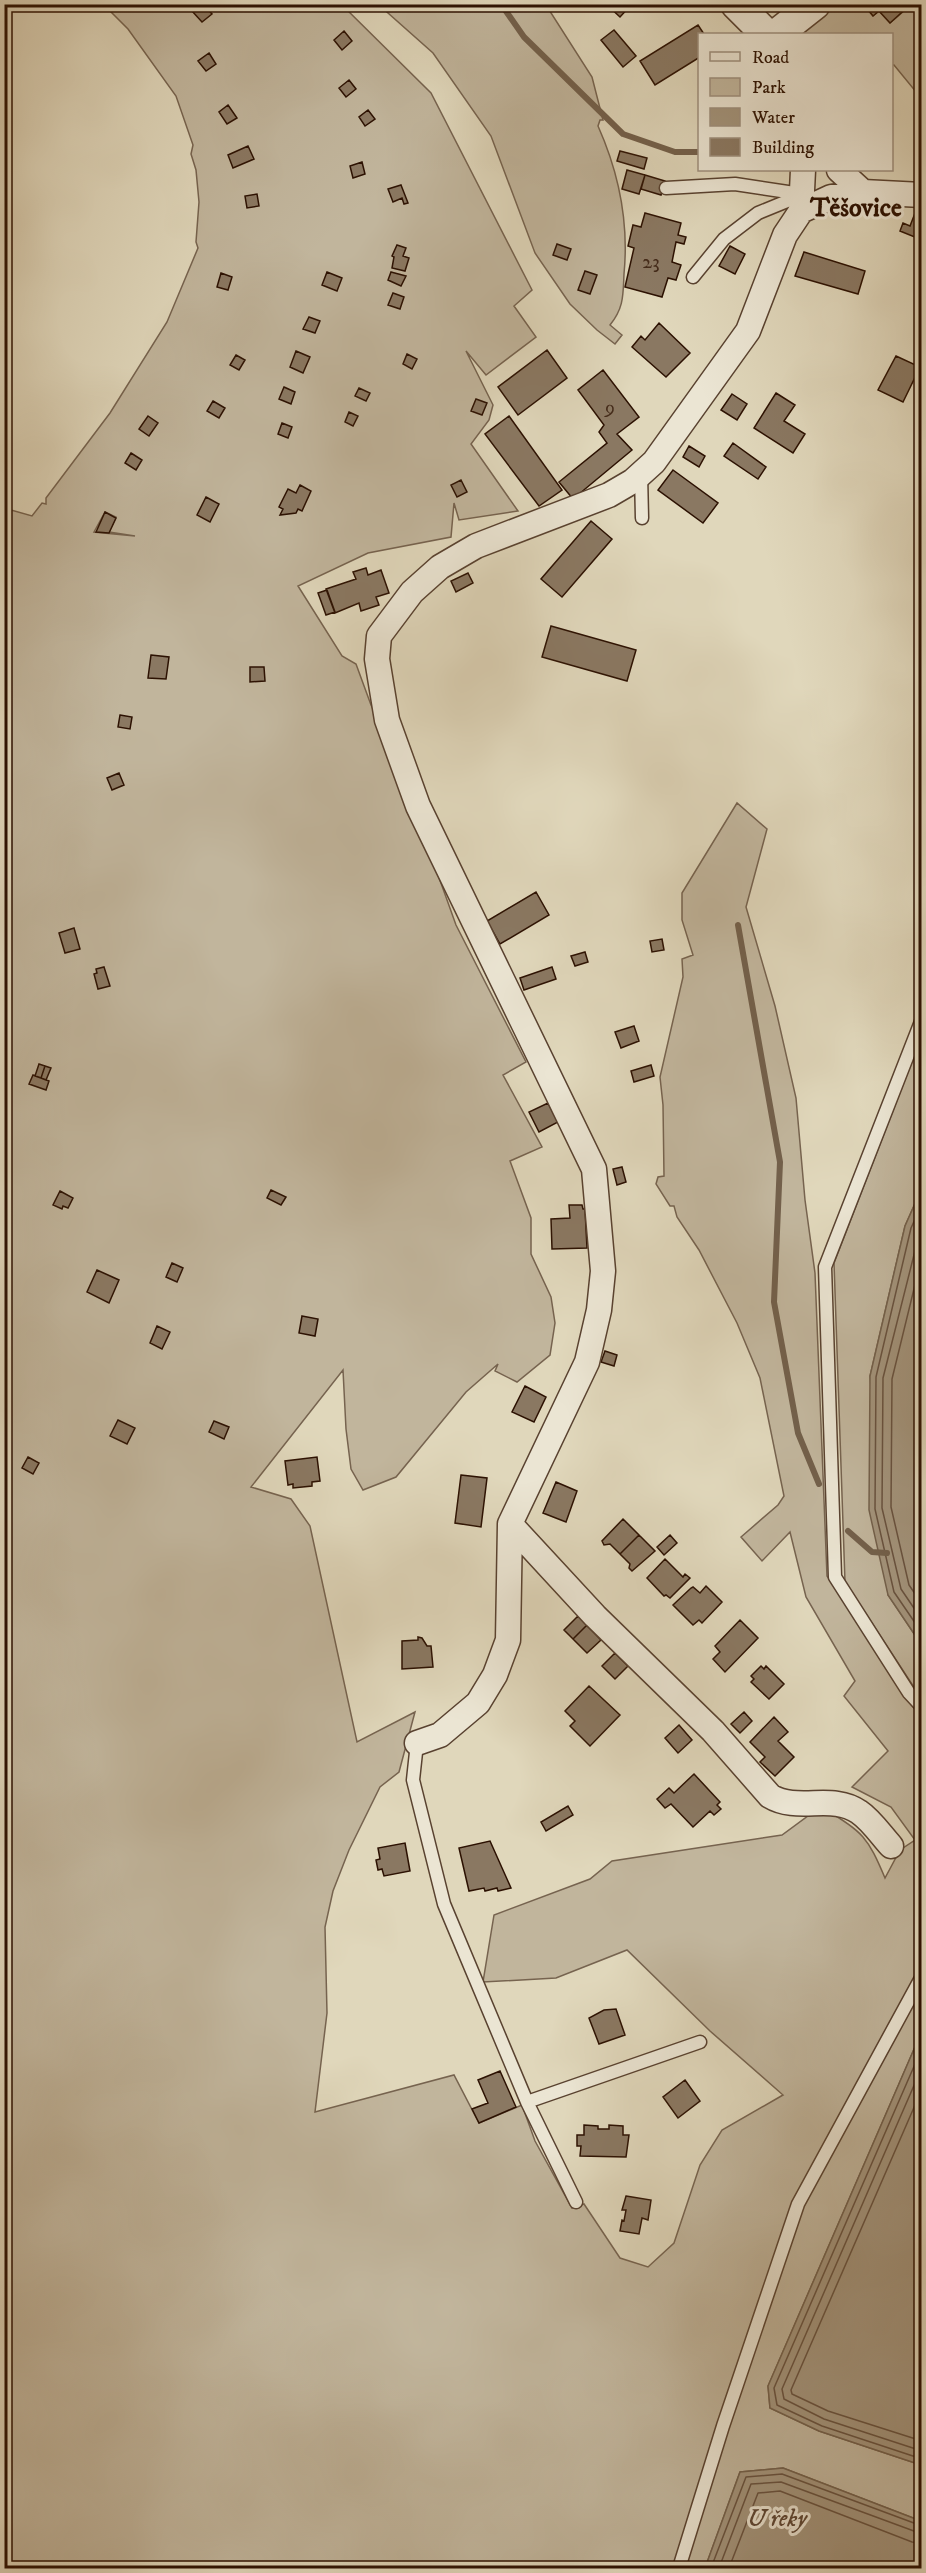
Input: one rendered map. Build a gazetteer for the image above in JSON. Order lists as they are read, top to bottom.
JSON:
{
  "districts": ["Těšovice"],
  "water": ["U řeky"],
  "house_numbers": ["23", "9"],
  "legend": [
    "Road",
    "Park",
    "Water",
    "Building"
  ]
}
